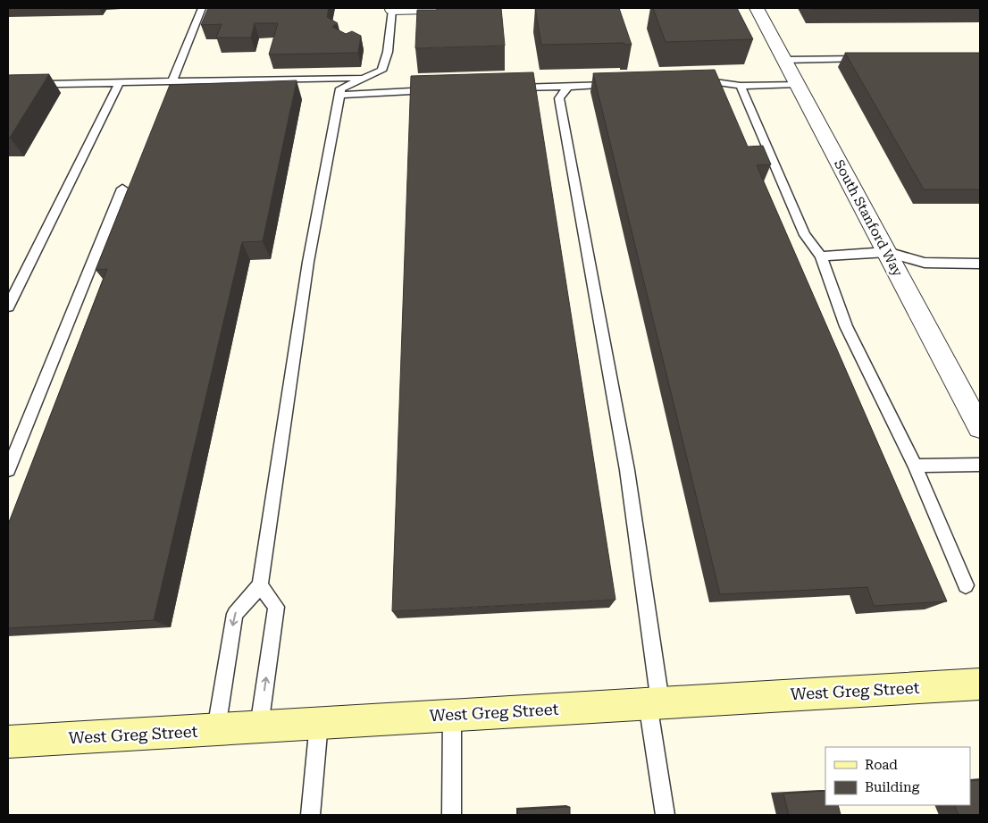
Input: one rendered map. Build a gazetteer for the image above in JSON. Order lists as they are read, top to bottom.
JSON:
{
  "streets": {
    "main road": ["West Greg Street"],
    "street": ["South Stanford Way"]
  },
  "legend": ["Road", "Building"]
}
